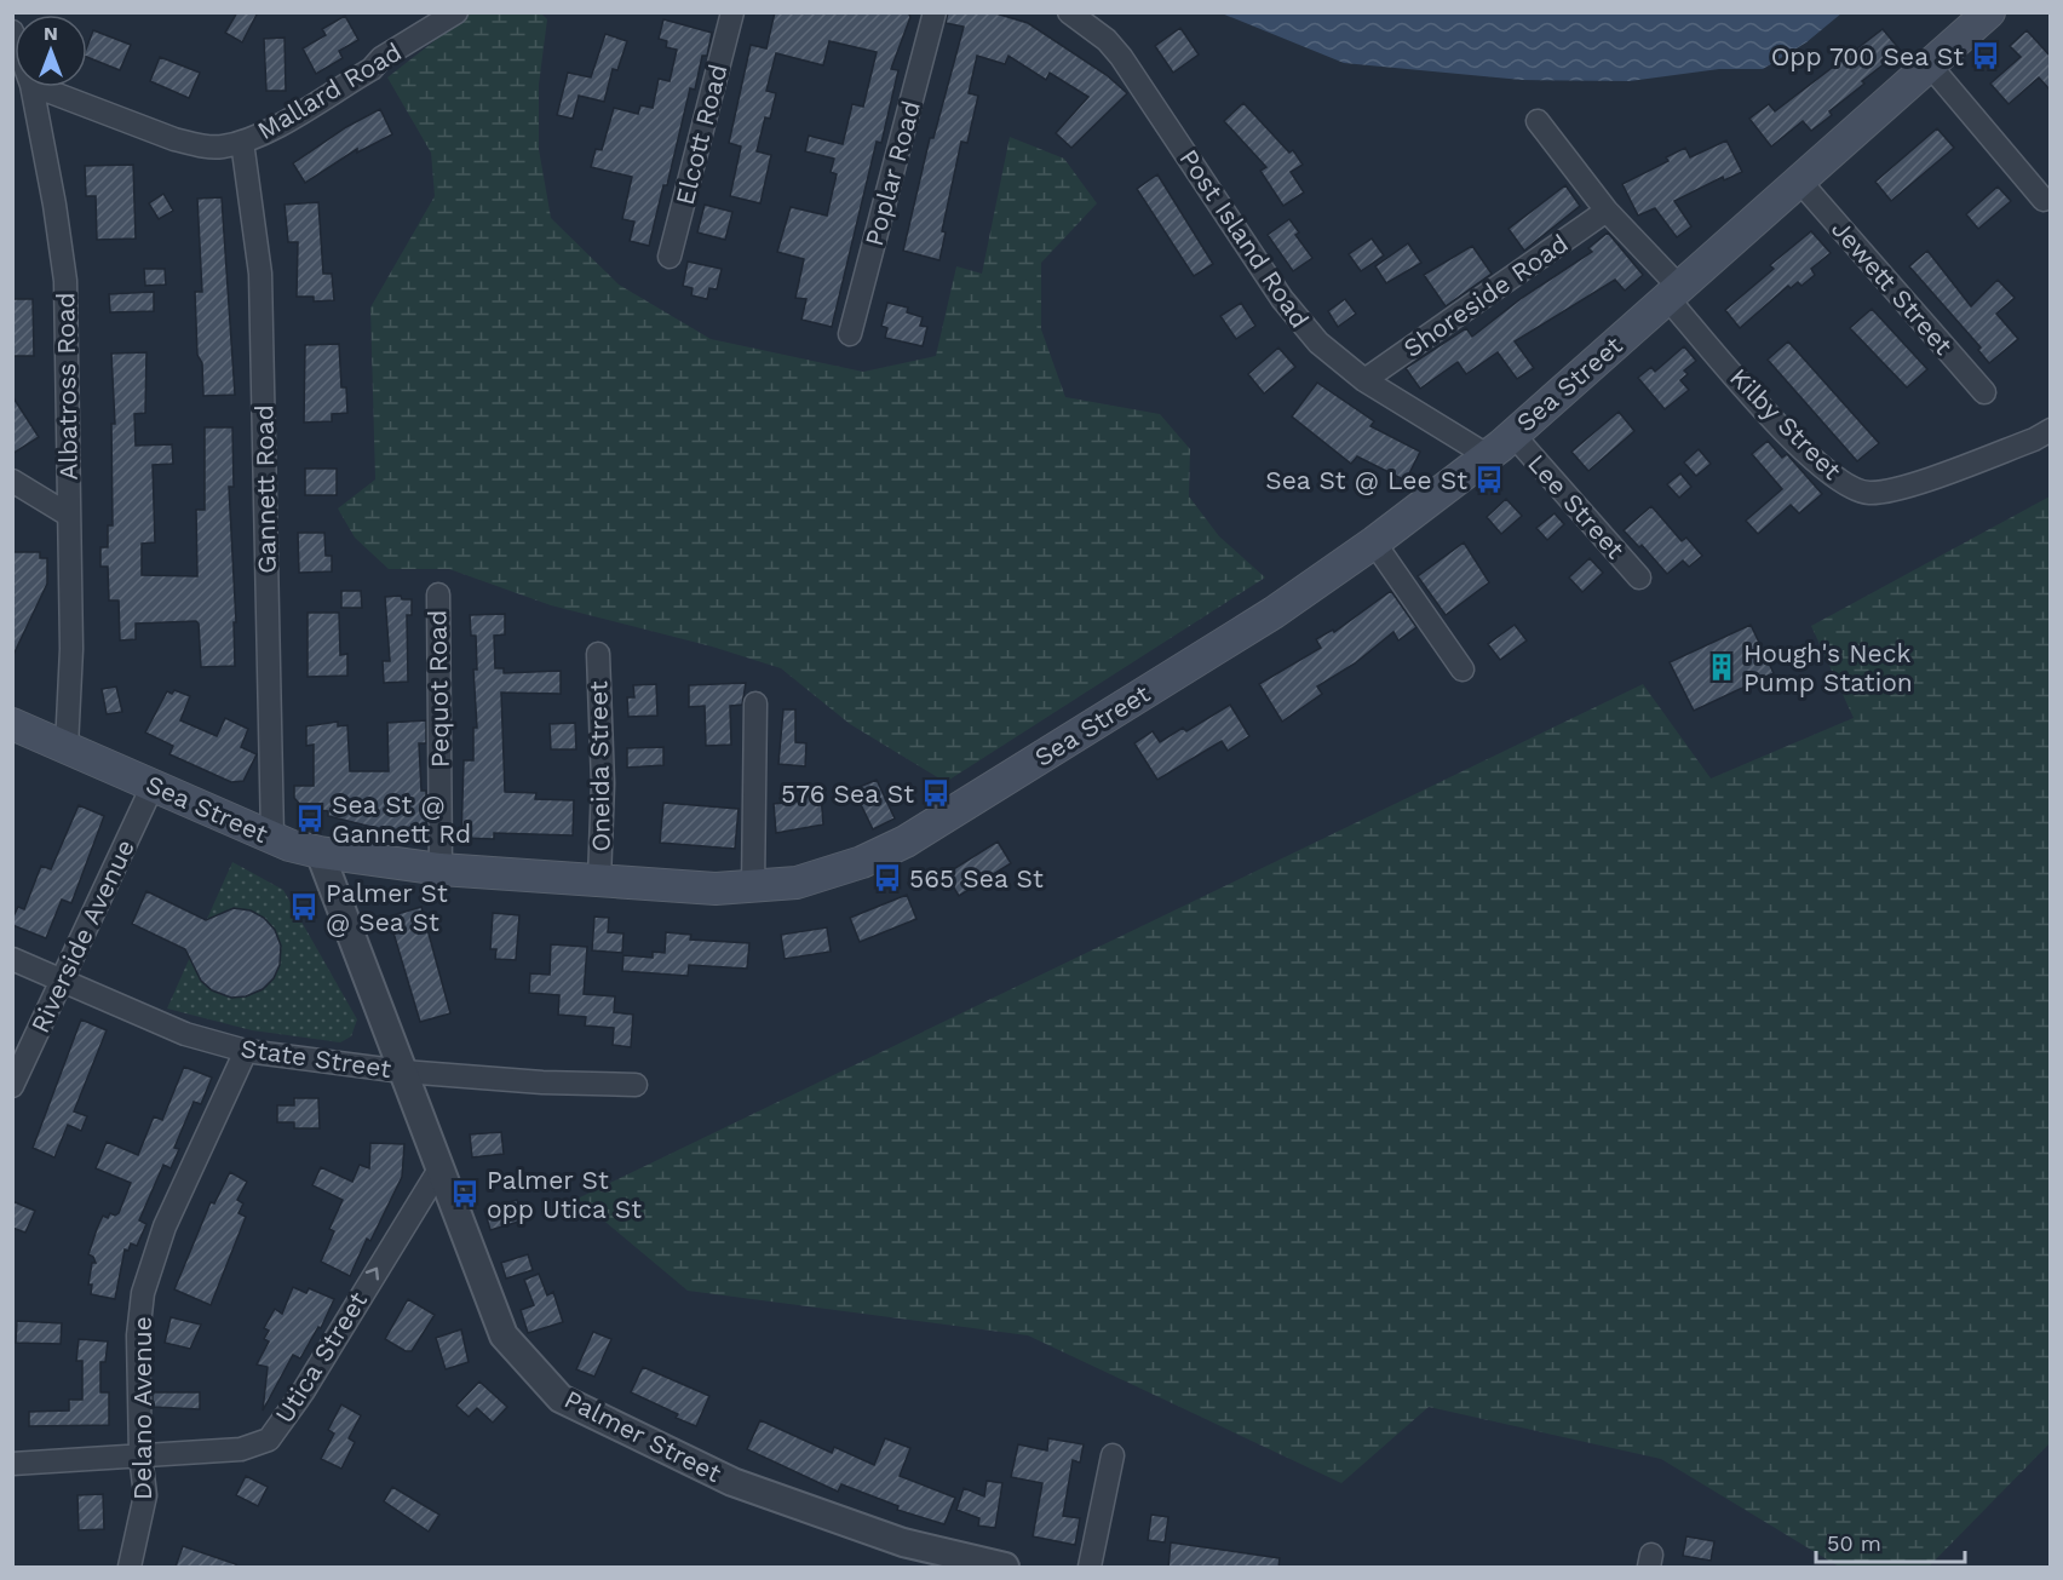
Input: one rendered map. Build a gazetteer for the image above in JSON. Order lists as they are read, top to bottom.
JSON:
{
  "streets": {
    "main road": ["Sea Street"],
    "street": [
      "Mallard Road",
      "Elcott Road",
      "Poplar Road",
      "Post Island Road",
      "Jewett Street",
      "Shoreside Road",
      "Albatross Road",
      "Kilby Street",
      "Gannett Road",
      "Lee Street",
      "Pequot Road",
      "Oneida Street",
      "Riverside Avenue",
      "State Street",
      "Utica Street",
      "Delano Avenue",
      "Palmer Street"
    ]
  },
  "crossings": [
    ["Mallard Road", "Gannett Road"],
    ["Post Island Road", "Shoreside Road"],
    ["Post Island Road", "Sea Street"],
    ["Jewett Street", "Sea Street"],
    ["Sea Street", "Albatross Road"],
    ["Sea Street", "Kilby Street"],
    ["Sea Street", "Gannett Road"],
    ["Sea Street", "Lee Street"],
    ["Sea Street", "Pequot Road"],
    ["Sea Street", "Oneida Street"],
    ["Sea Street", "Riverside Avenue"],
    ["Sea Street", "Palmer Street"],
    ["Riverside Avenue", "State Street"],
    ["State Street", "Delano Avenue"],
    ["State Street", "Palmer Street"],
    ["Utica Street", "Delano Avenue"],
    ["Utica Street", "Palmer Street"]
  ],
  "one_way": ["Utica Street"],
  "places": {
    "bus stop": [
      "Opp 700 Sea St",
      "Sea St @ Lee St",
      "576 Sea St",
      "Sea St @ Gannett Rd",
      "565 Sea St",
      "Palmer St @ Sea St",
      "Palmer St opp Utica St"
    ],
    "building": ["Hough's Neck Pump Station"]
  },
  "scale_bar": "50 m",
  "north": "top"
}
